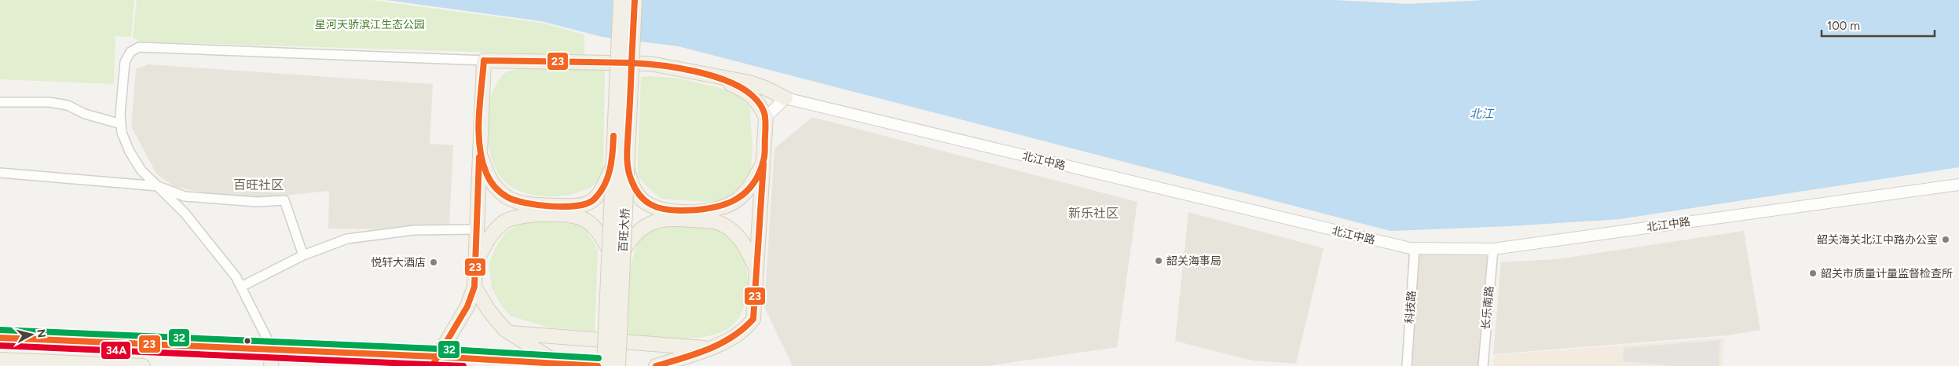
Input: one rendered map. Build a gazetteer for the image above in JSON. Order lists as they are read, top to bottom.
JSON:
{
  "streets": {
    "main road": ["百旺大桥"],
    "street": ["北江中路", "科技路", "长乐南路"]
  },
  "crossings": [
    ["北江中路", "科技路"],
    ["北江中路", "长乐南路"]
  ],
  "districts": ["百旺社区", "新乐社区"],
  "water": ["北江"],
  "parks": ["星河天骄滨江生态公园"],
  "places": [
    "韶关海关北江中路办公室",
    "韶关海事局",
    "悦轩大酒店",
    "韶关市质量计量监督检查所"
  ],
  "lines": ["transit line 23", "transit line 32", "transit line 34A"],
  "scale_bar": "100 m",
  "north": "right"
}
